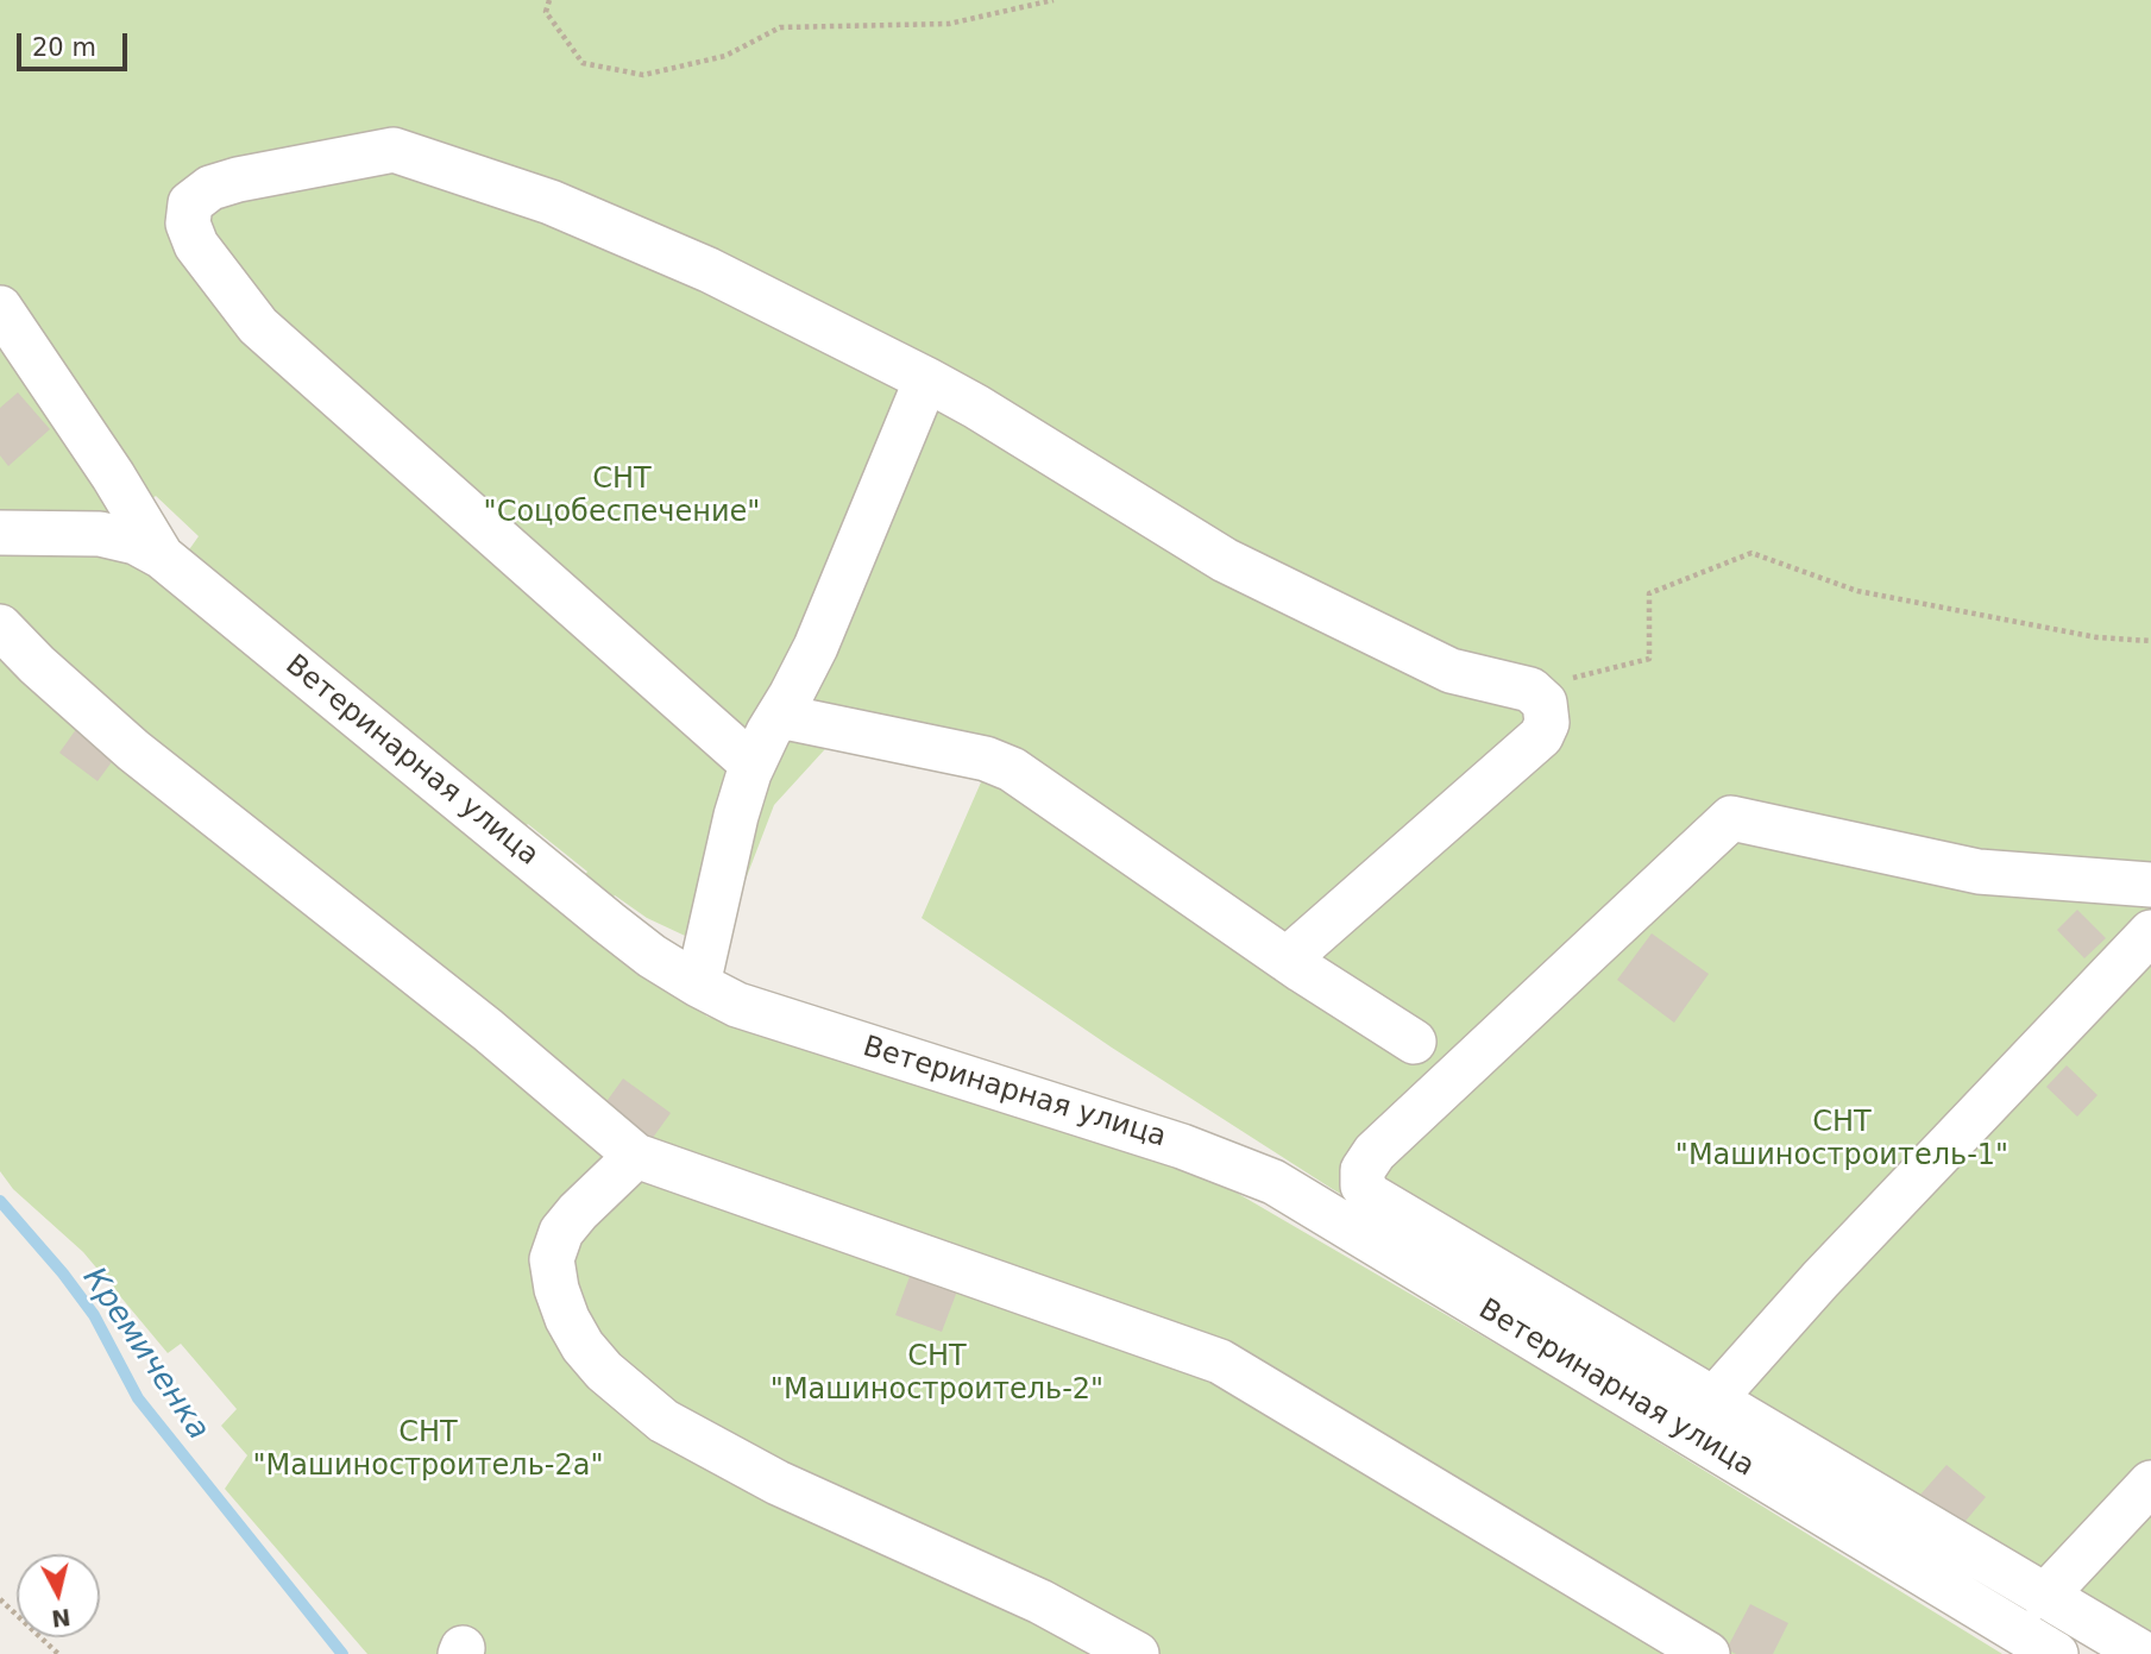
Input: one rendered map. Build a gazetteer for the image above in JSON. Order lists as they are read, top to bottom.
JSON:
{
  "streets": {
    "street": ["Ветеринарная улица"]
  },
  "water": ["Кремиченка"],
  "parks": [
    "СНТ \"Соцобеспечение\"",
    "СНТ \"Машиностроитель-1\"",
    "СНТ \"Машиностроитель-2\"",
    "СНТ \"Машиностроитель-2а\""
  ],
  "scale_bar": "20 m",
  "north": "bottom"
}
